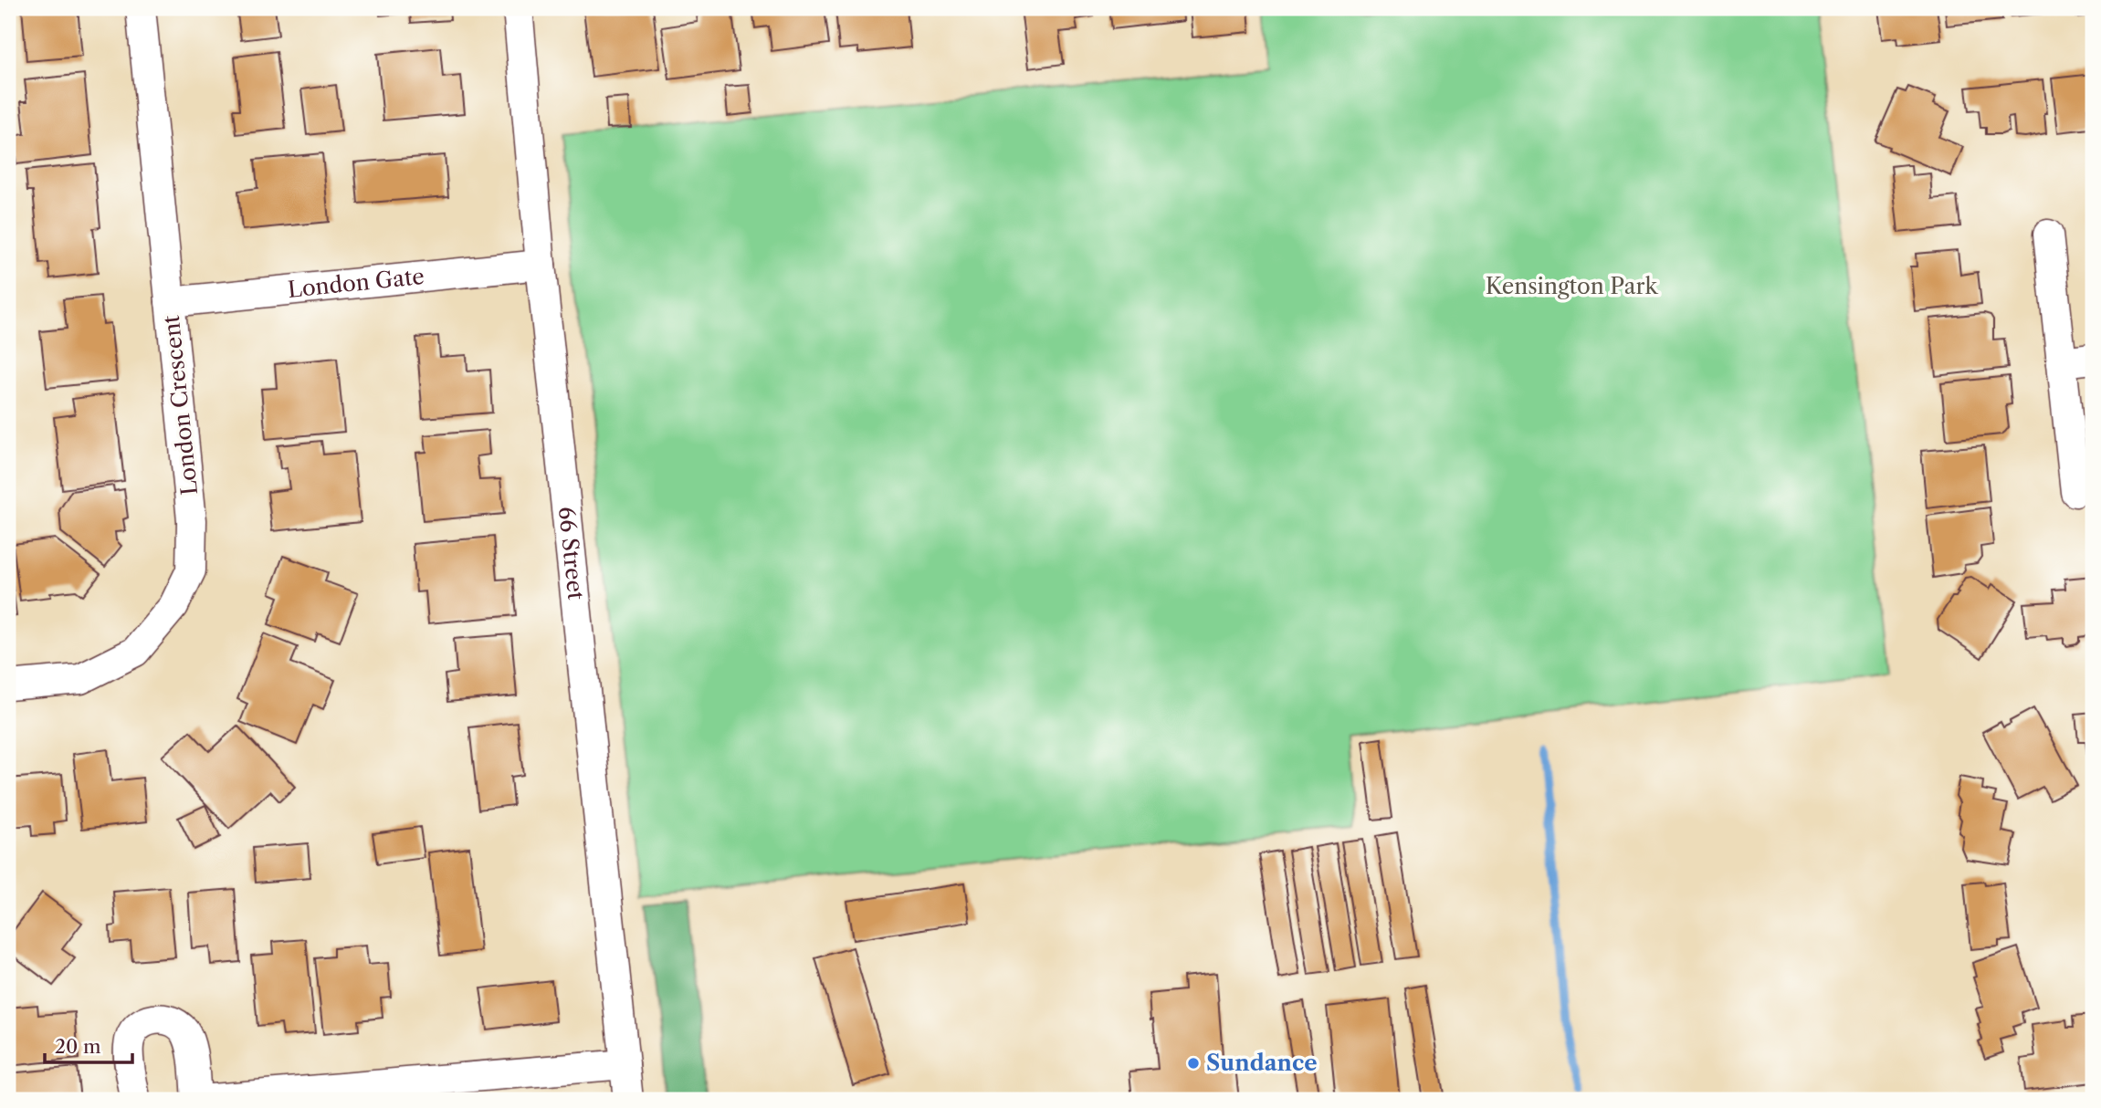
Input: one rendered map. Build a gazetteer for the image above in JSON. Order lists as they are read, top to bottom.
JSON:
{
  "streets": {
    "street": ["London Gate", "London Crescent", "66 Street"]
  },
  "crossings": [
    ["London Gate", "London Crescent"],
    ["London Gate", "66 Street"]
  ],
  "parks": ["Kensington Park"],
  "places": ["Sundance"],
  "scale_bar": "20 m"
}
